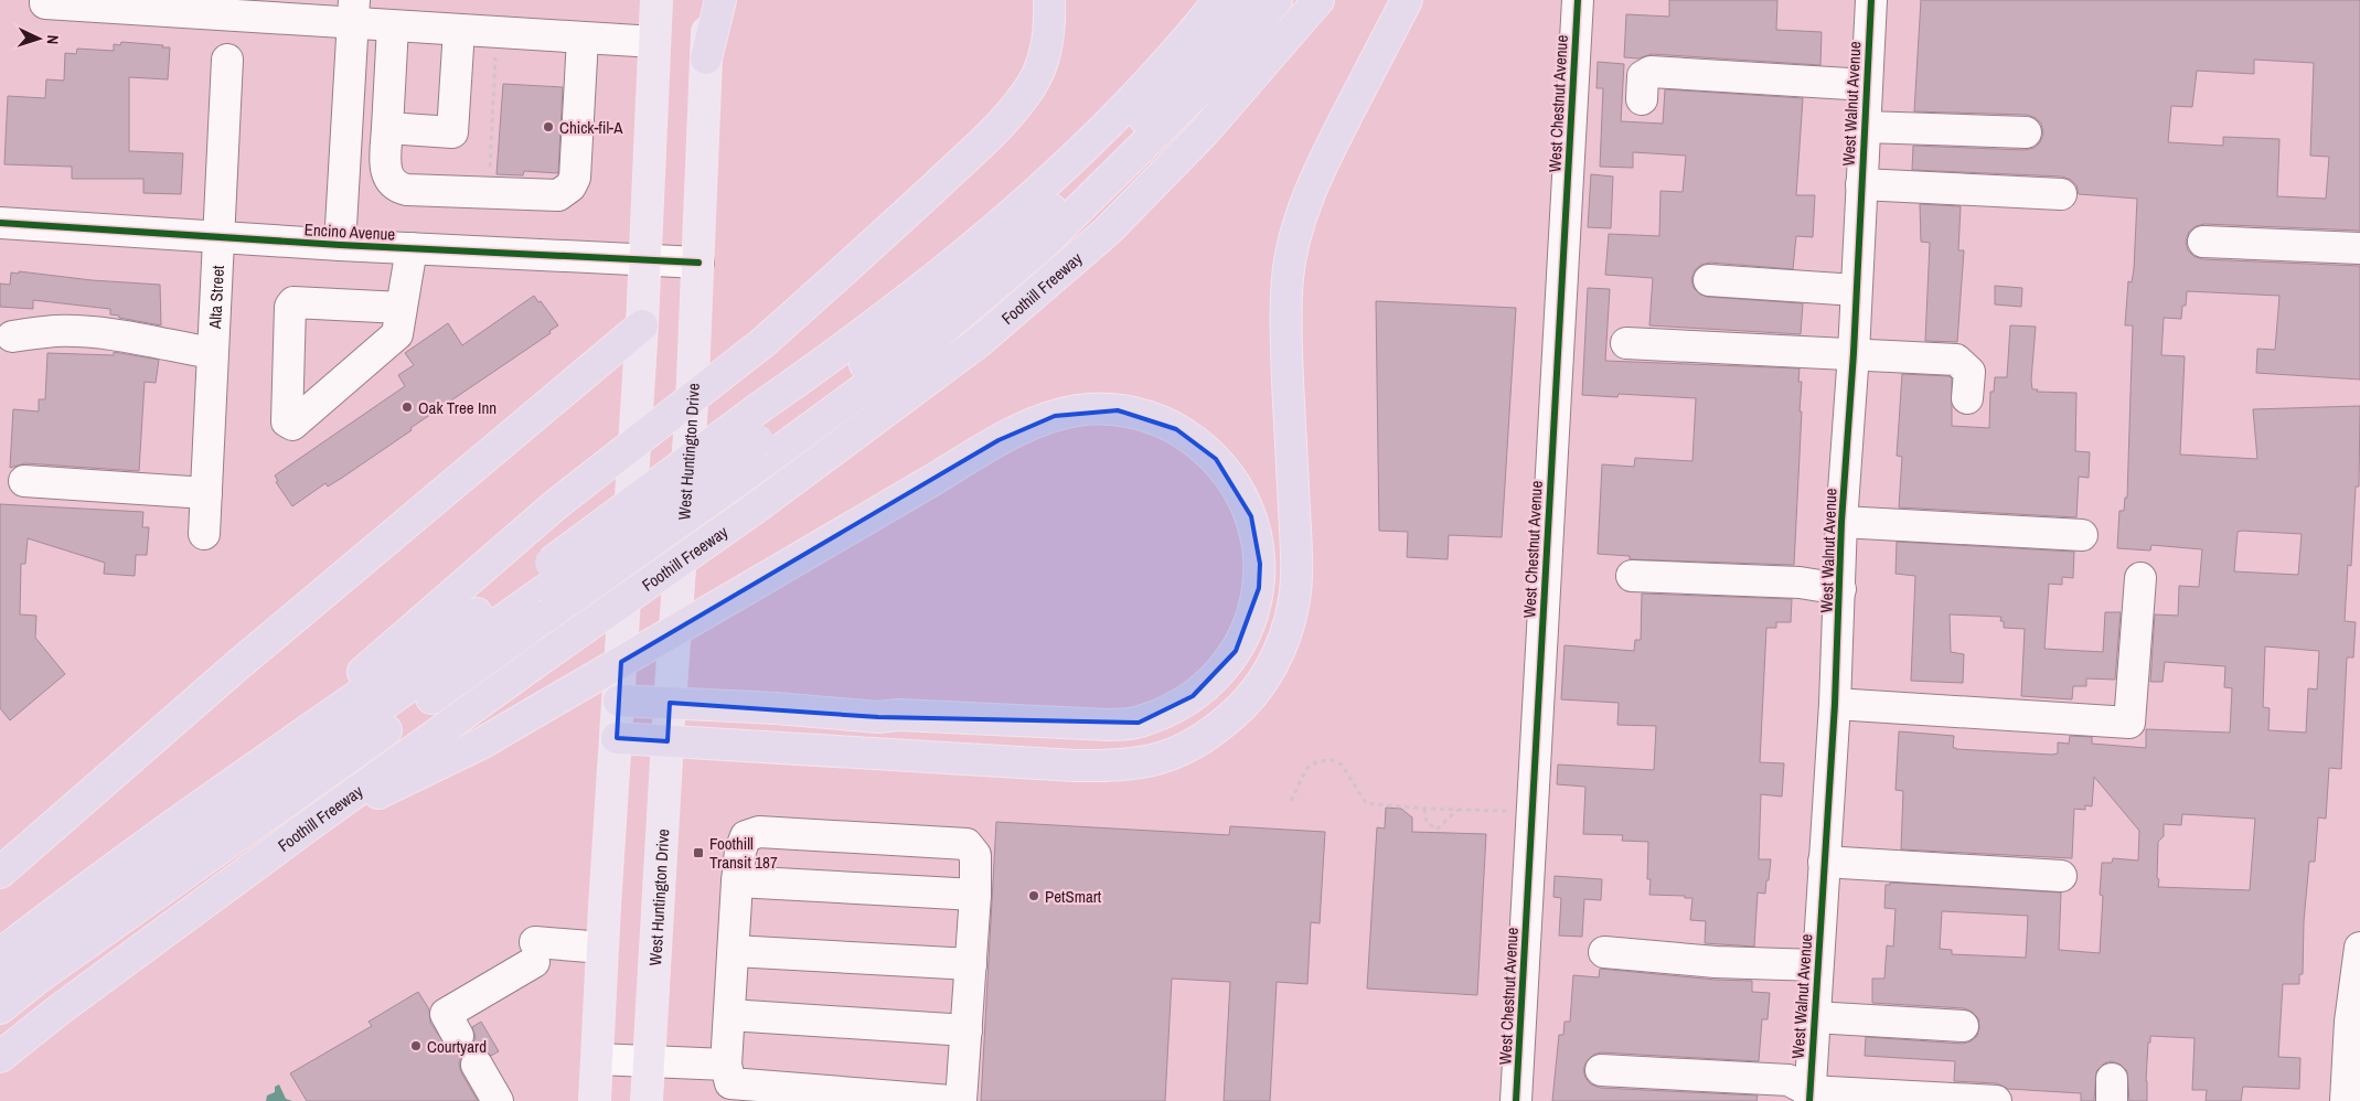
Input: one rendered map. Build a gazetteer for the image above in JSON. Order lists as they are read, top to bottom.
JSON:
{
  "streets": {
    "highway": ["Foothill Freeway"],
    "main road": ["West Huntington Drive"],
    "street": [
      "West Chestnut Avenue",
      "West Walnut Avenue",
      "Encino Avenue",
      "Alta Street"
    ]
  },
  "crossings": [
    ["Encino Avenue", "Alta Street"],
    ["Encino Avenue", "West Huntington Drive"]
  ],
  "places": {
    "other": [
      "Chick-fil-A",
      "Oak Tree Inn",
      "PetSmart",
      "Courtyard"
    ],
    "transit": ["Foothill Transit 187"]
  },
  "north": "right"
}
